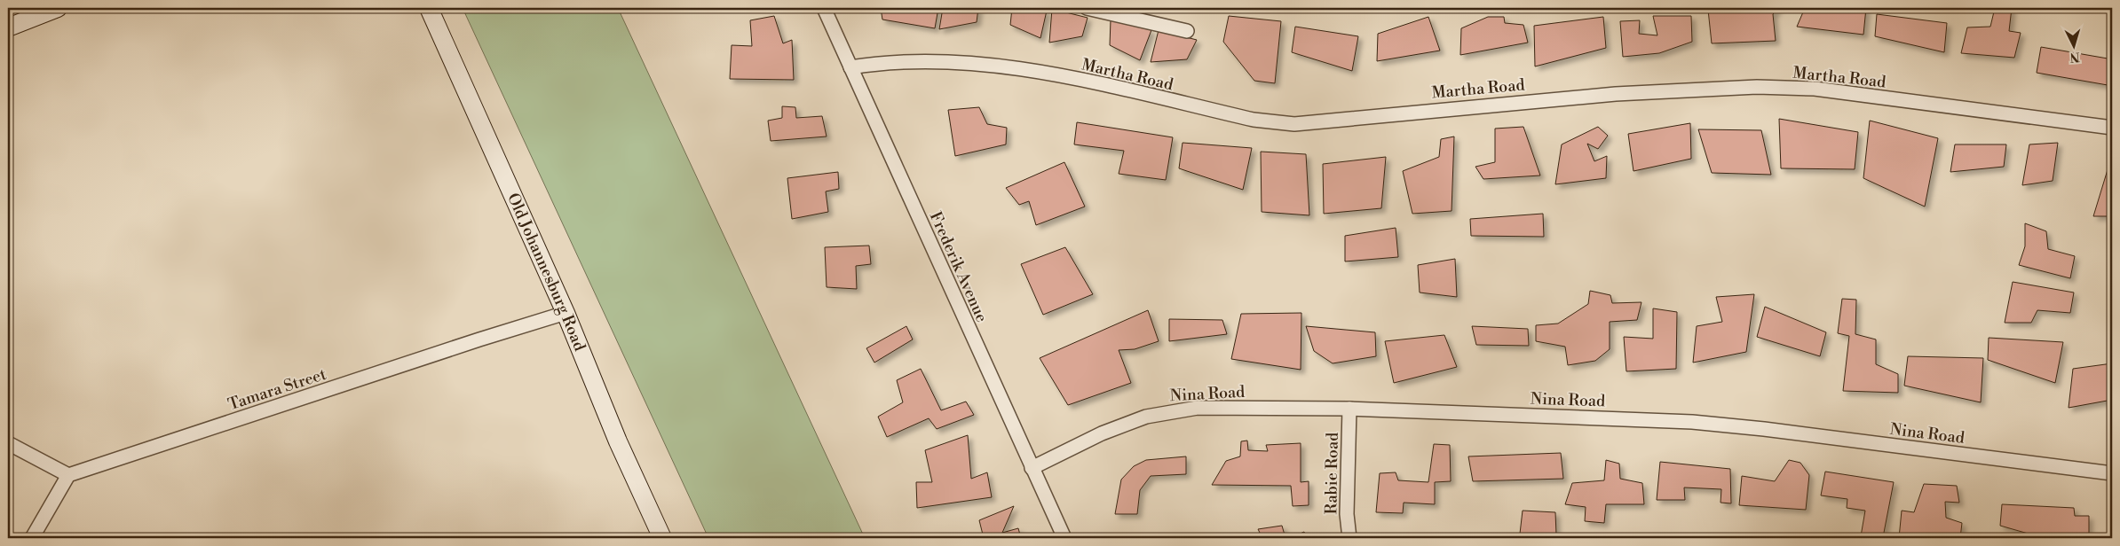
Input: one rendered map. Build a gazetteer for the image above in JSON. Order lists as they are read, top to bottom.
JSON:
{
  "streets": {
    "main road": ["Old Johannesburg Road"],
    "street": [
      "Martha Road",
      "Frederik Avenue",
      "Tamara Street",
      "Nina Road",
      "Rabie Road"
    ]
  },
  "crossings": [
    ["Martha Road", "Frederik Avenue"],
    ["Frederik Avenue", "Nina Road"],
    ["Old Johannesburg Road", "Tamara Street"],
    ["Nina Road", "Rabie Road"]
  ],
  "north": "bottom"
}
